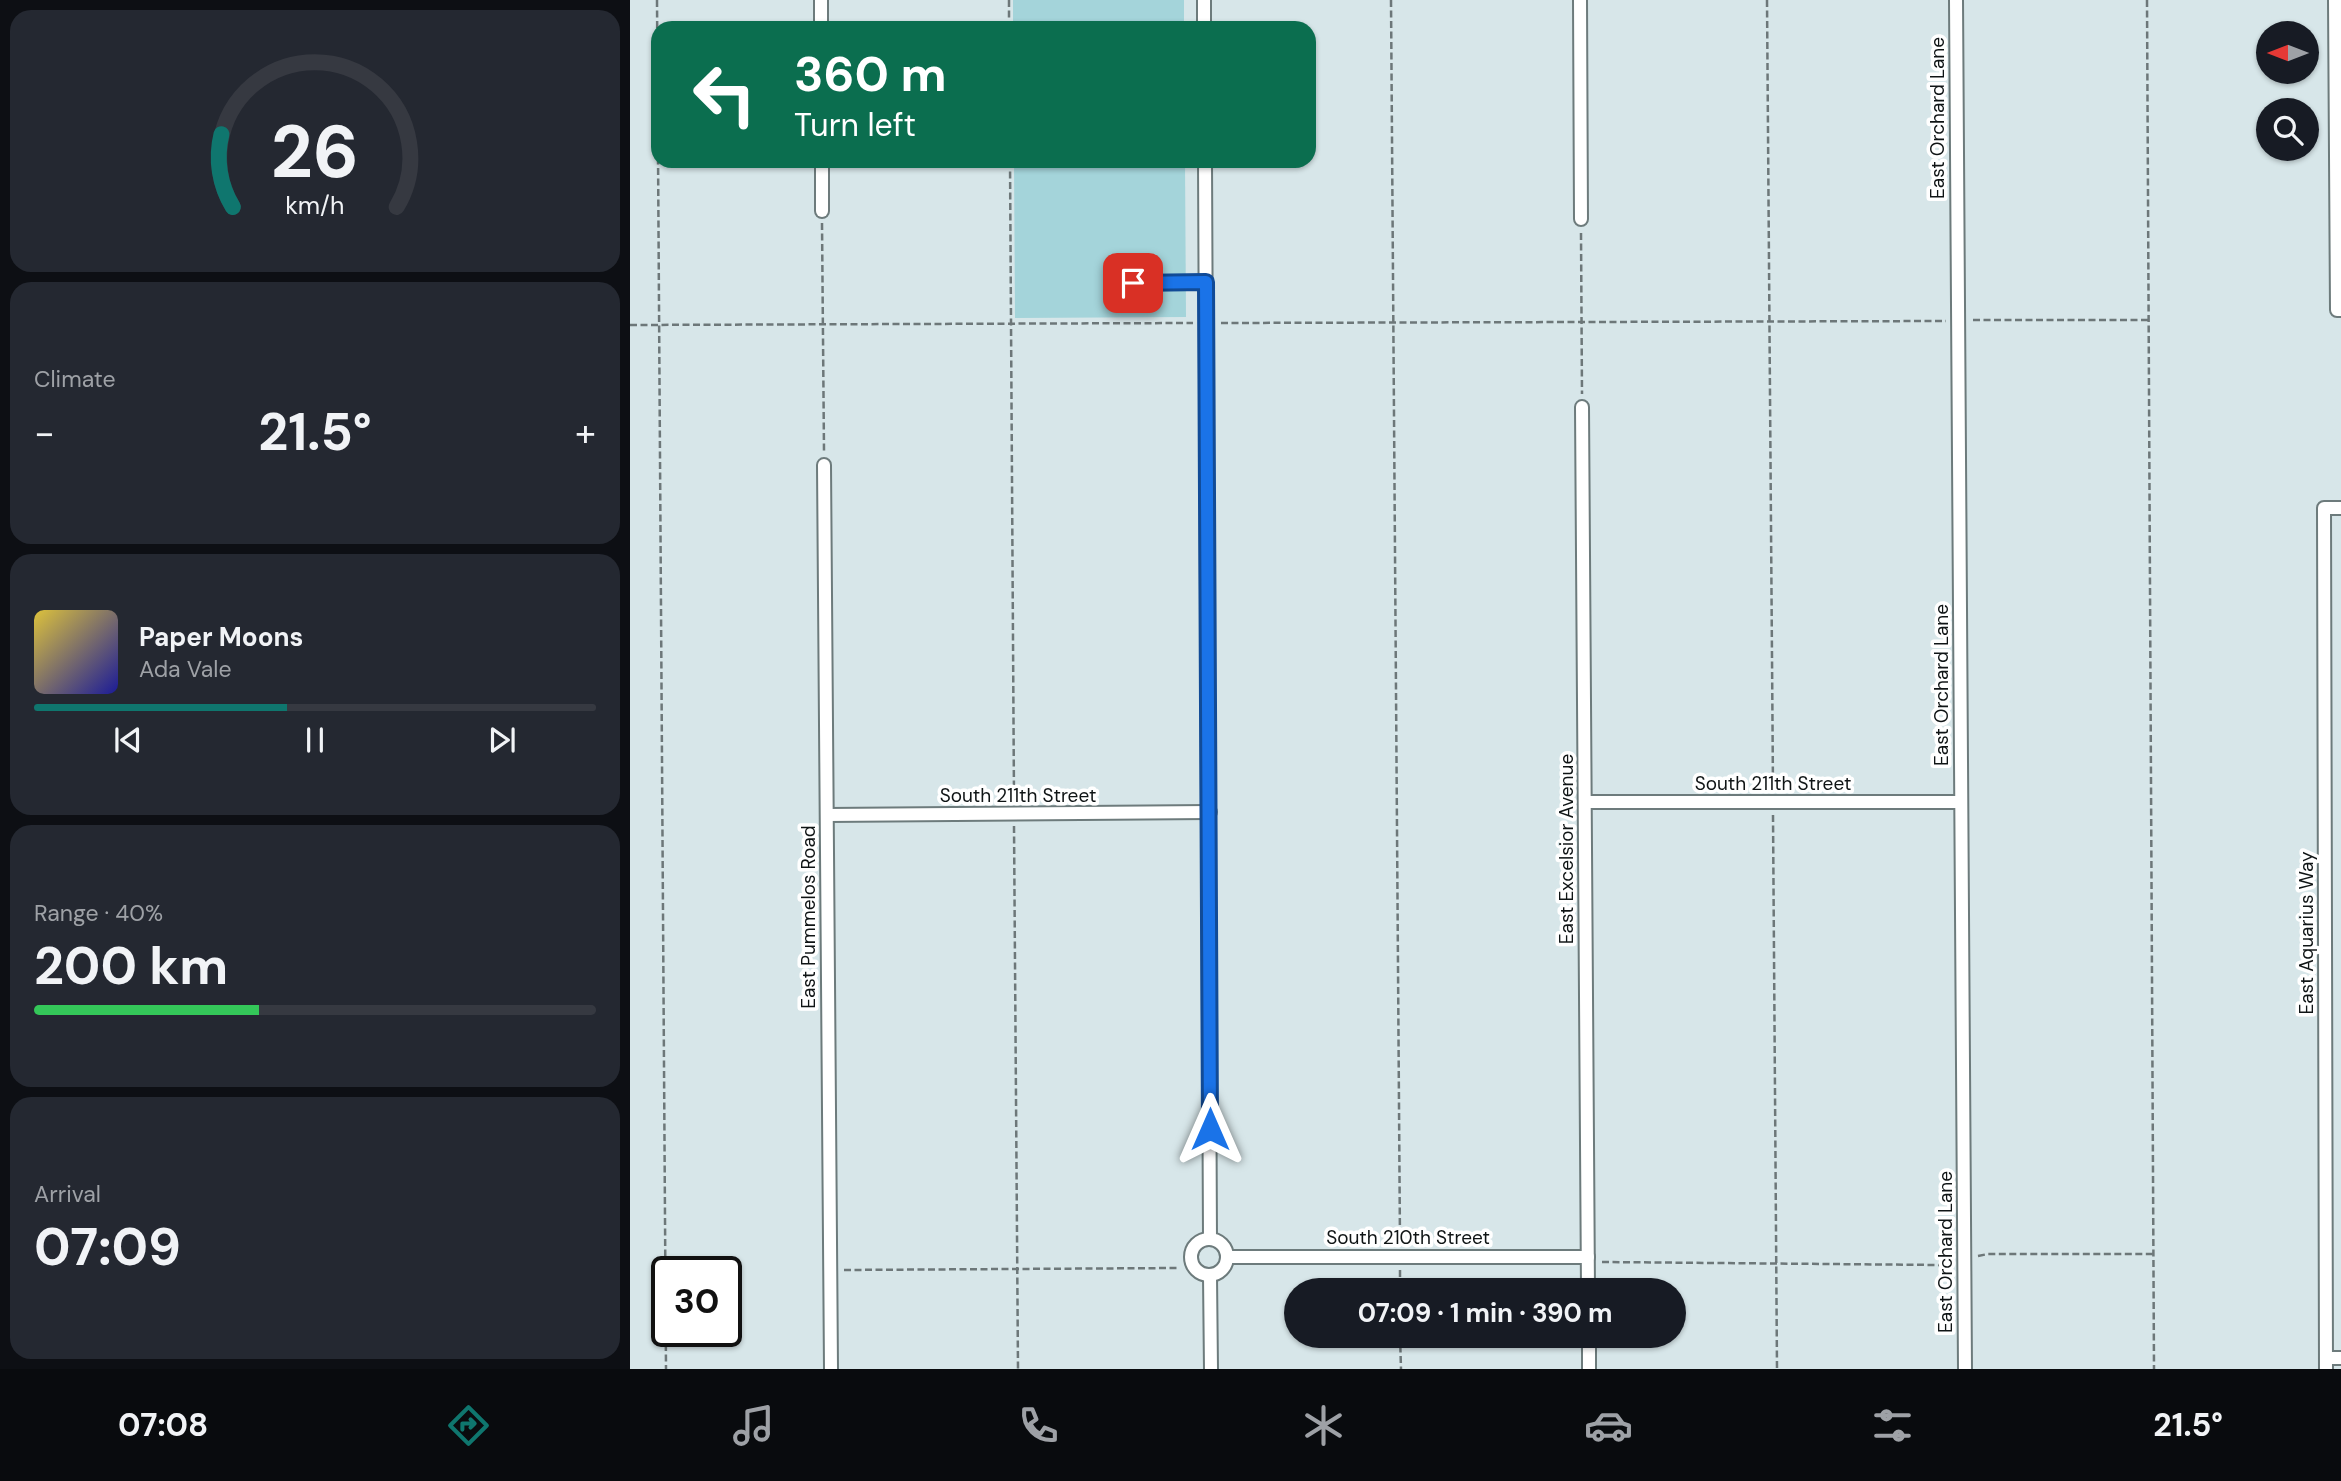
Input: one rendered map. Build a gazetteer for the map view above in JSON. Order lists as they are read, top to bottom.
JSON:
{
  "streets": {
    "street": [
      "East Orchard Lane",
      "South 211th Street",
      "East Excelsior Avenue",
      "East Pummelos Road",
      "East Aquarius Way",
      "South 210th Street"
    ]
  },
  "crossings": [
    ["East Orchard Lane", "South 211th Street"],
    ["South 211th Street", "East Excelsior Avenue"],
    ["South 211th Street", "East Pummelos Road"],
    ["East Excelsior Avenue", "South 210th Street"]
  ],
  "north": "left",
  "page": {
    "turn": ["360 m", "Turn left"],
    "tile": [
      "Climate",
      ["Range · 40%", "200 km"],
      ["Arrival", "07:09"]
    ],
    "heat": ["−", "21.5°", "+"],
    "song": ["Paper Moons", "Ada Vale"],
    "limit": "30",
    "trip": "07:09 · 1 min · 390 m",
    "tabs": ["07:08", "21.5°"],
    "gauge": ["26", "km/h"]
  }
}
